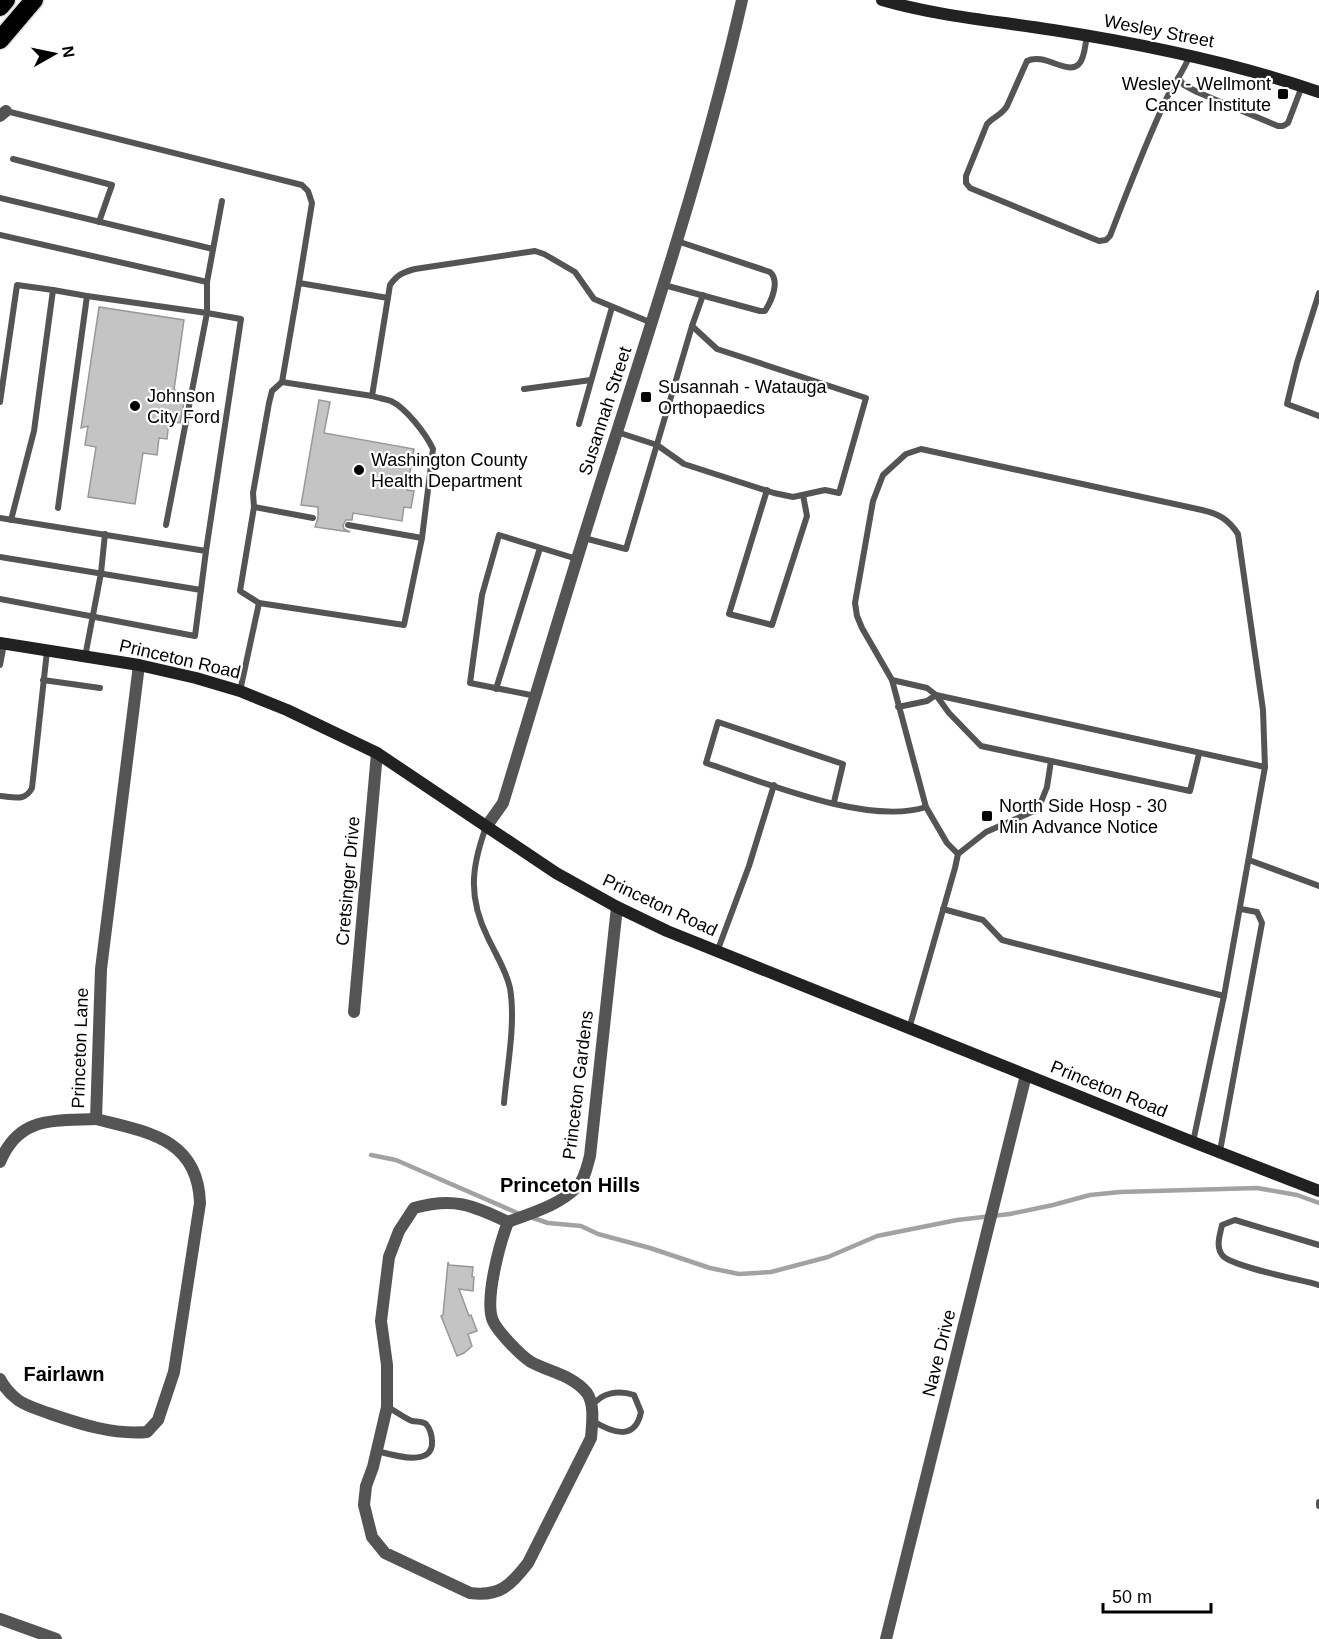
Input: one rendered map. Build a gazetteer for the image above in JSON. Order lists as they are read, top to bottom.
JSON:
{
  "streets": {
    "street": [
      "Wesley Street",
      "Susannah Street",
      "Princeton Road",
      "Cretsinger Drive",
      "Princeton Lane",
      "Princeton Gardens",
      "Nave Drive"
    ]
  },
  "crossings": [
    ["Susannah Street", "Princeton Road"],
    ["Princeton Road", "Cretsinger Drive"],
    ["Princeton Road", "Princeton Lane"],
    ["Princeton Road", "Princeton Gardens"],
    ["Princeton Road", "Nave Drive"]
  ],
  "districts": ["Princeton Hills", "Fairlawn"],
  "places": {
    "transit": ["Wesley - Wellmont Cancer Institute", "Susannah - Watauga Orthopaedics", "North Side Hosp - 30 Min Advance Notice"],
    "other": ["Johnson City Ford", "Washington County Health Department"]
  },
  "scale_bar": "50 m",
  "north": "right"
}
